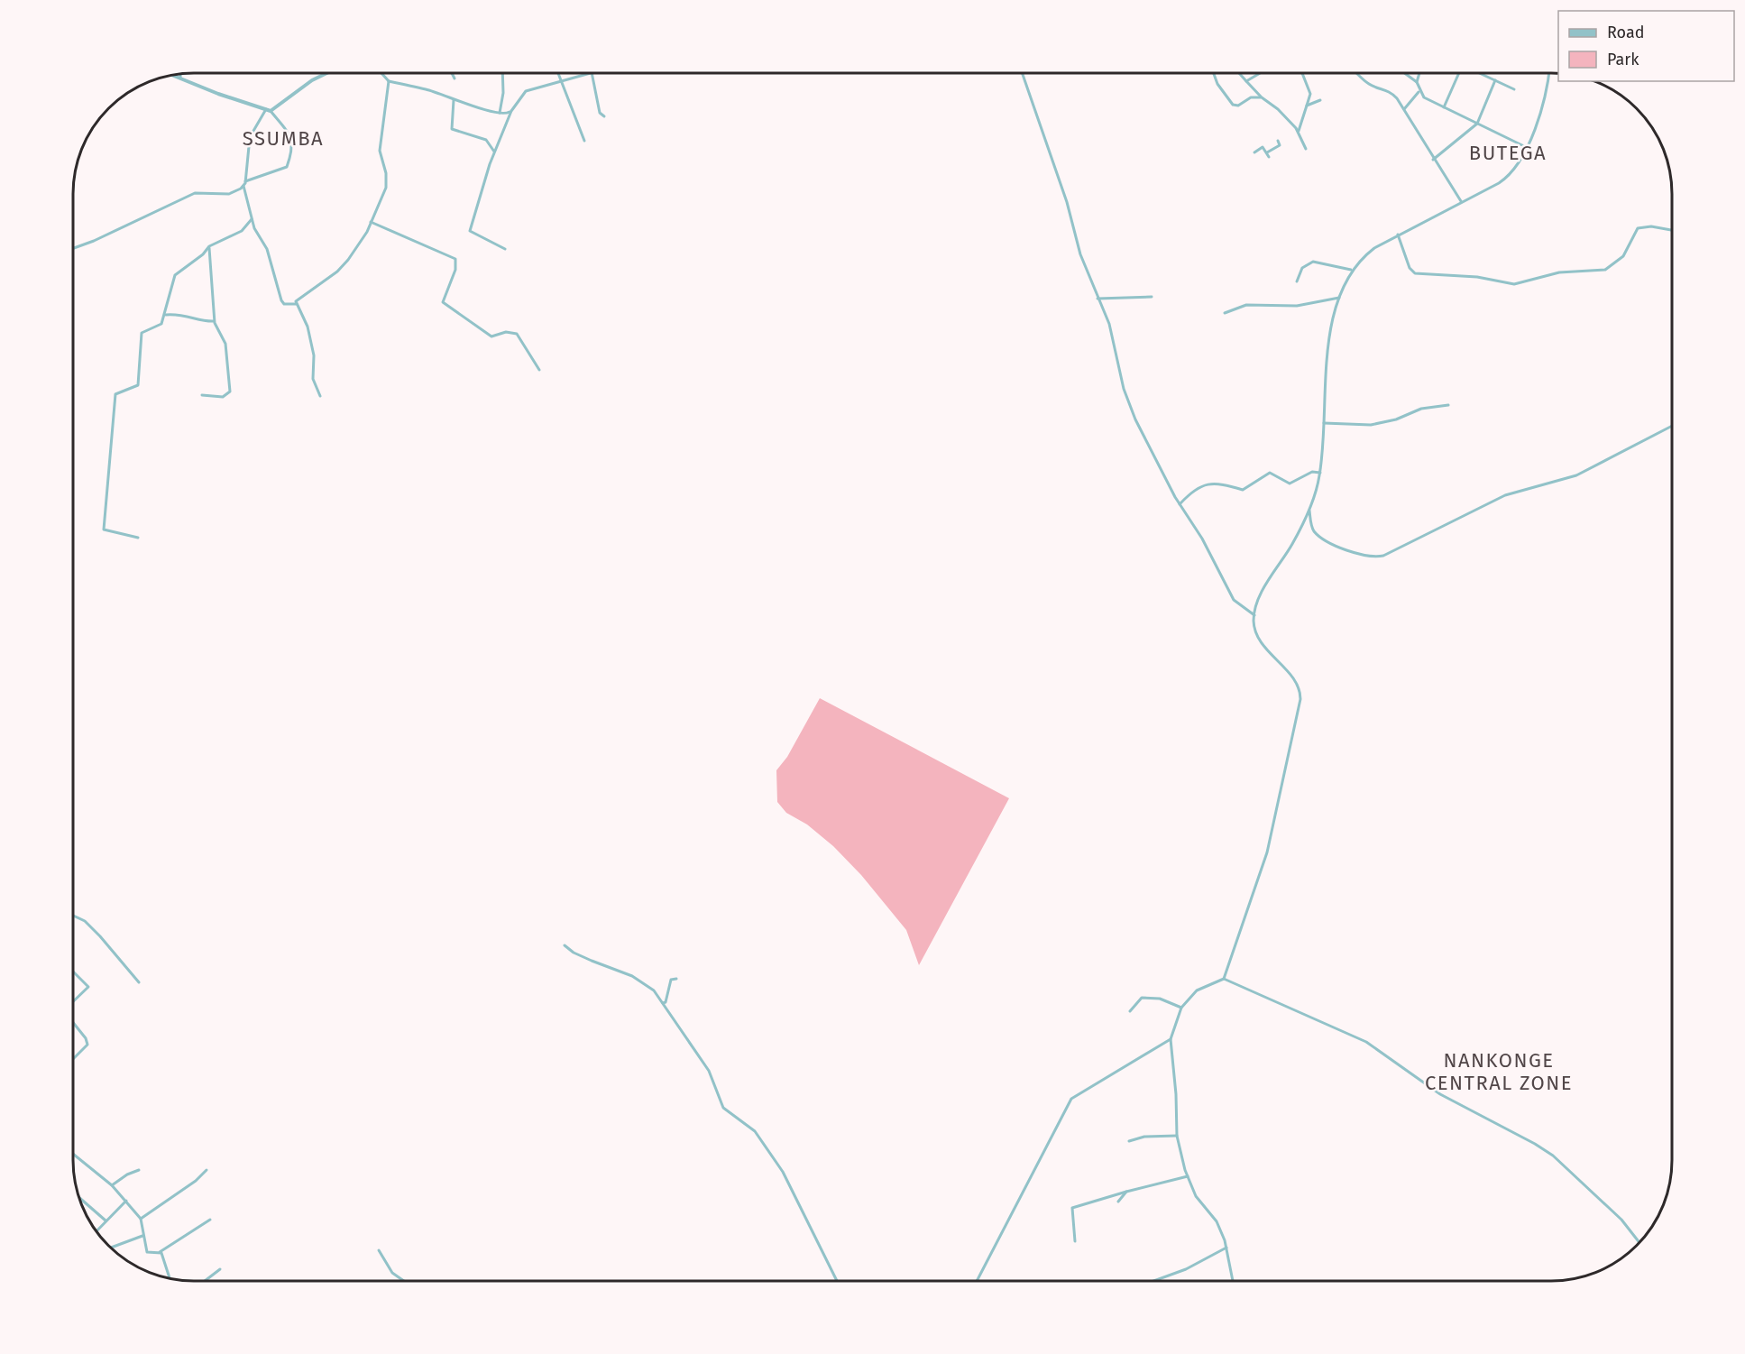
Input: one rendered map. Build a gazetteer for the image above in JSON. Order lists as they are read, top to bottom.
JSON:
{
  "districts": ["SSUMBA", "BUTEGA", "NANKONGE CENTRAL ZONE"],
  "legend": ["Road", "Park"]
}
